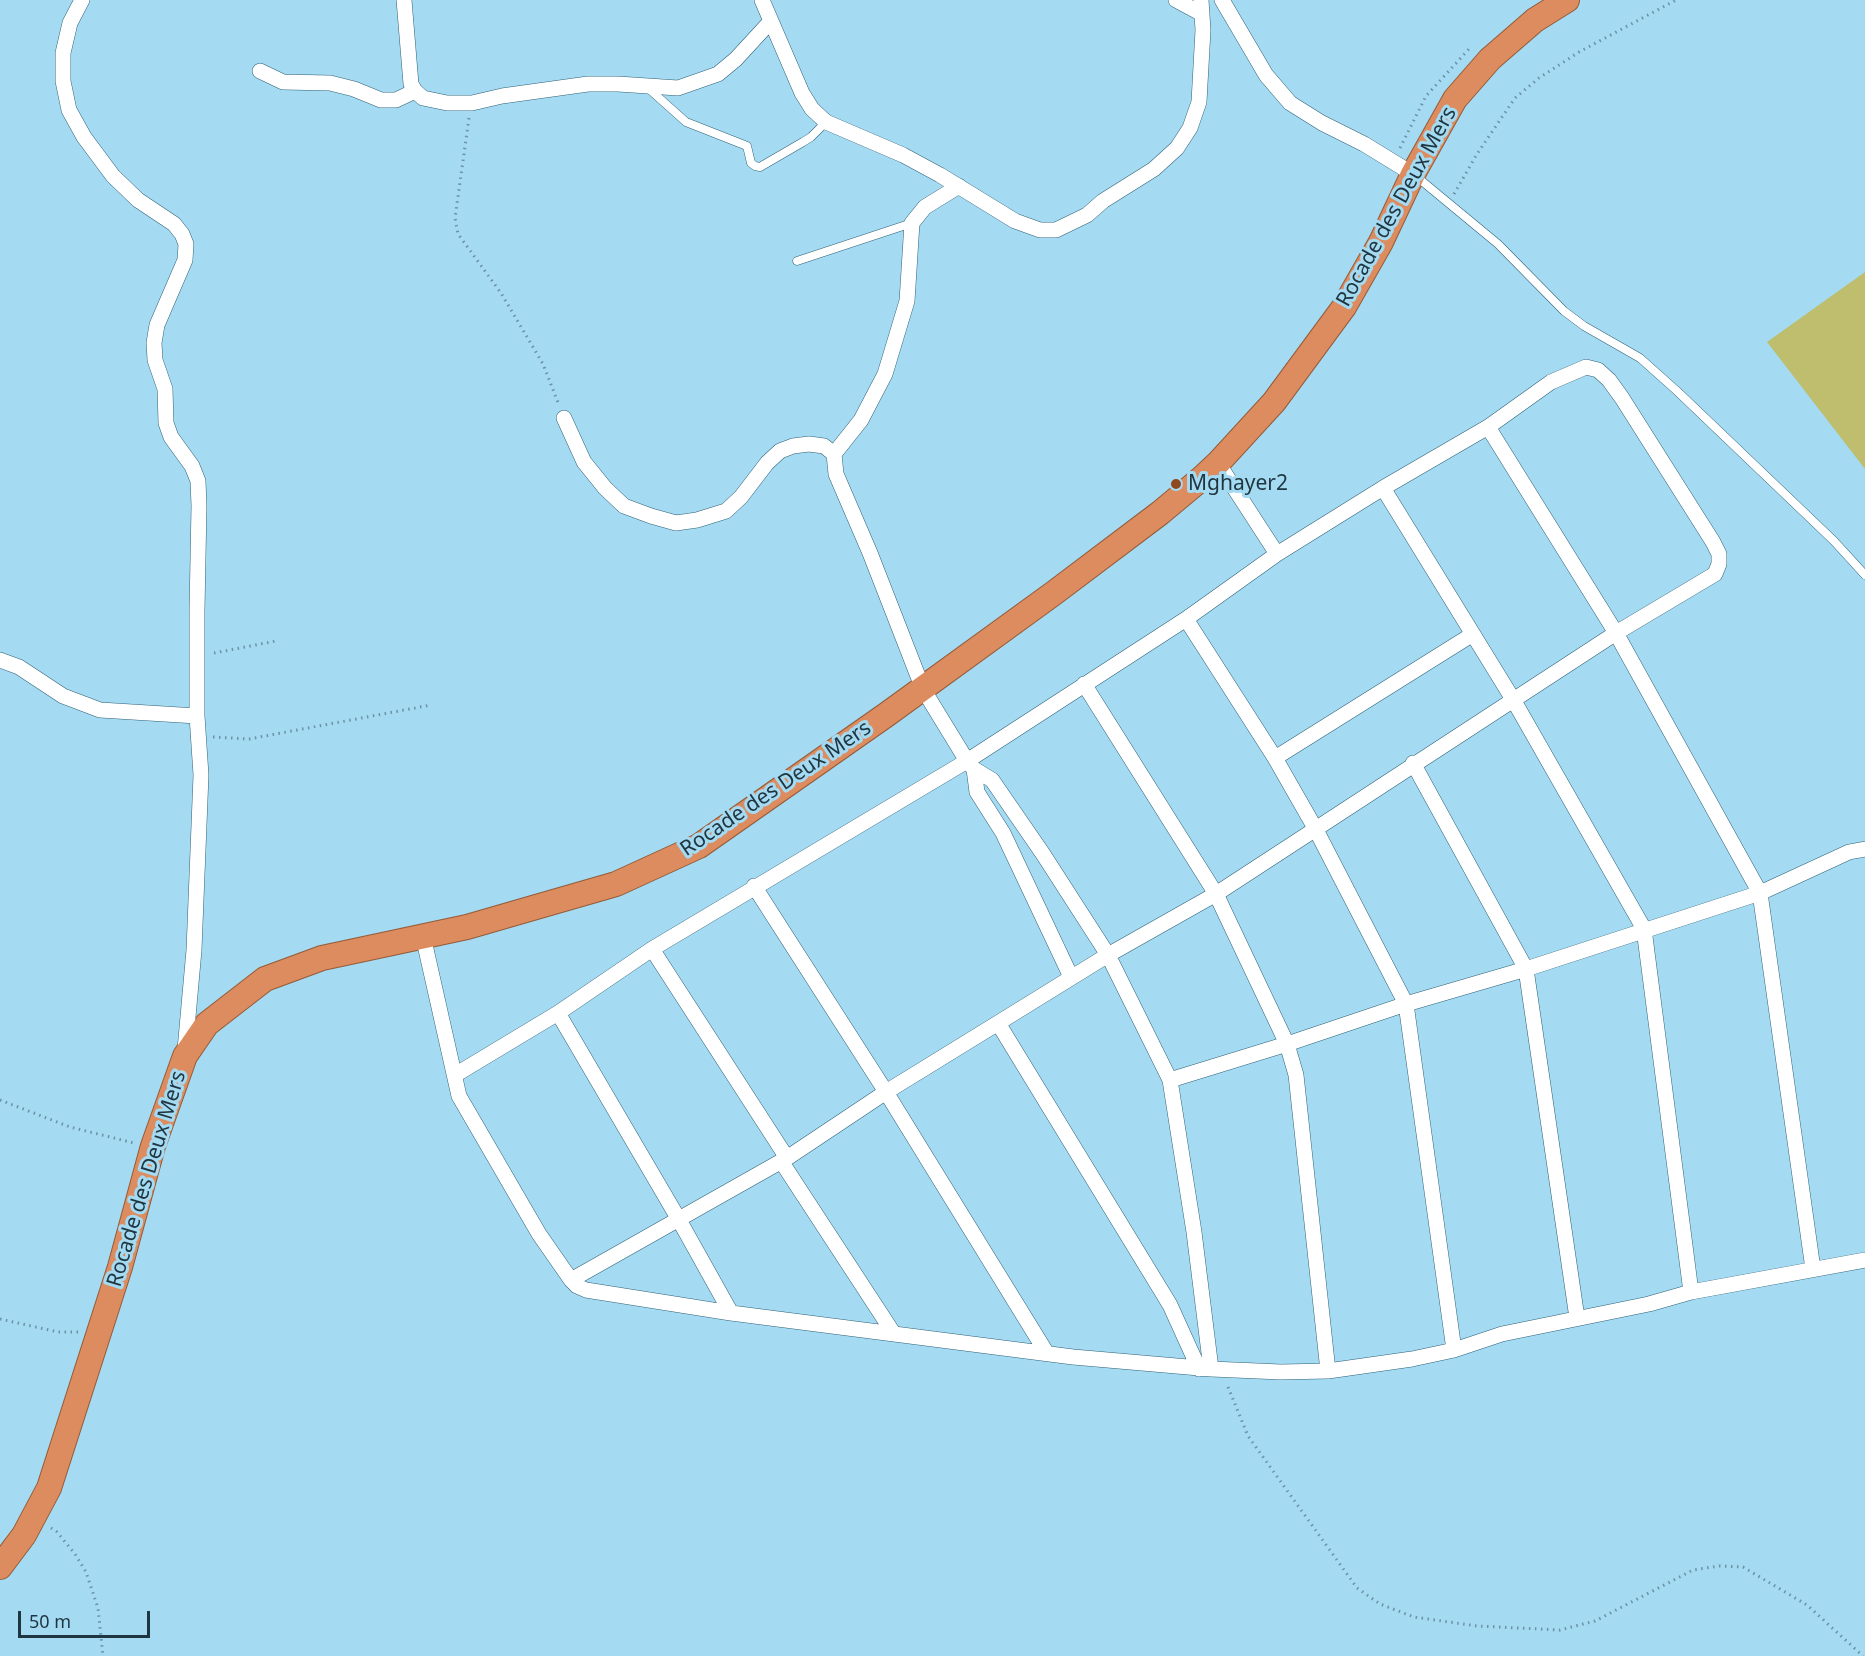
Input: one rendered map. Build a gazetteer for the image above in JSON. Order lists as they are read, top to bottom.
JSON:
{
  "streets": {
    "highway": ["Rocade des Deux Mers"]
  },
  "places": ["Mghayer2"],
  "scale_bar": "50 m"
}
